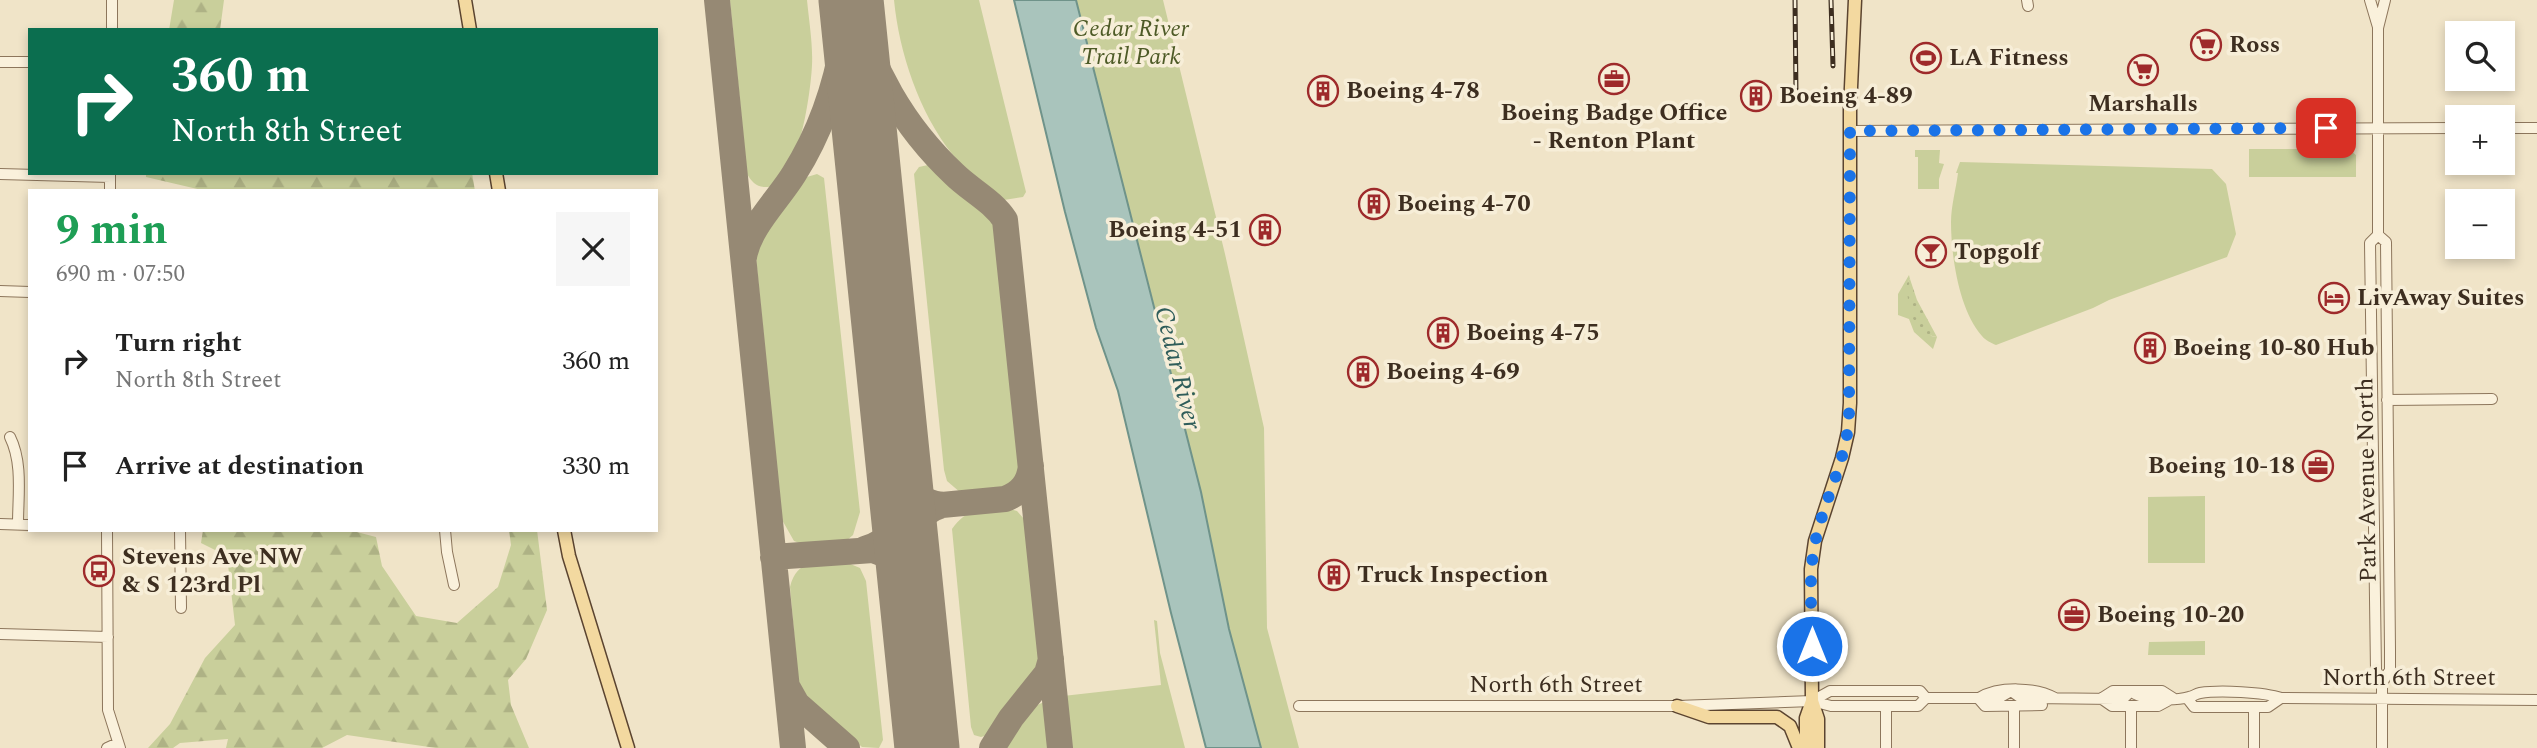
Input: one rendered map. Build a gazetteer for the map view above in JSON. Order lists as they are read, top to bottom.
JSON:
{
  "streets": {
    "street": ["Park Avenue North", "North 6th Street"]
  },
  "crossings": [
    ["Park Avenue North", "North 6th Street"]
  ],
  "water": ["Cedar River"],
  "parks": ["Cedar River Trail Park"],
  "places": {
    "supermarket": ["Ross", "Marshalls"],
    "sports": ["LA Fitness"],
    "office": ["Boeing Badge Office - Renton Plant", "Boeing 10-18", "Boeing 10-20"],
    "building": [
      "Boeing 4-78",
      "Boeing 4-89",
      "Boeing 4-70",
      "Boeing 4-51",
      "Boeing 4-75",
      "Boeing 10-80 Hub",
      "Boeing 4-69",
      "Truck Inspection"
    ],
    "bar": ["Topgolf"],
    "hotel": ["LivAway Suites"],
    "bus stop": ["Stevens Ave NW & S 123rd Pl"]
  },
  "page": {
    "map_buttons": ["+", "−"],
    "turn": ["360 m", "North 8th Street"],
    "heading": ["9 min", "690 m · 07:50"],
    "list": [
      {
        "name": "Turn right",
        "note": "North 8th Street",
        "value": "360 m"
      },
      {
        "name": "Arrive at destination",
        "value": "330 m"
      }
    ]
  }
}
